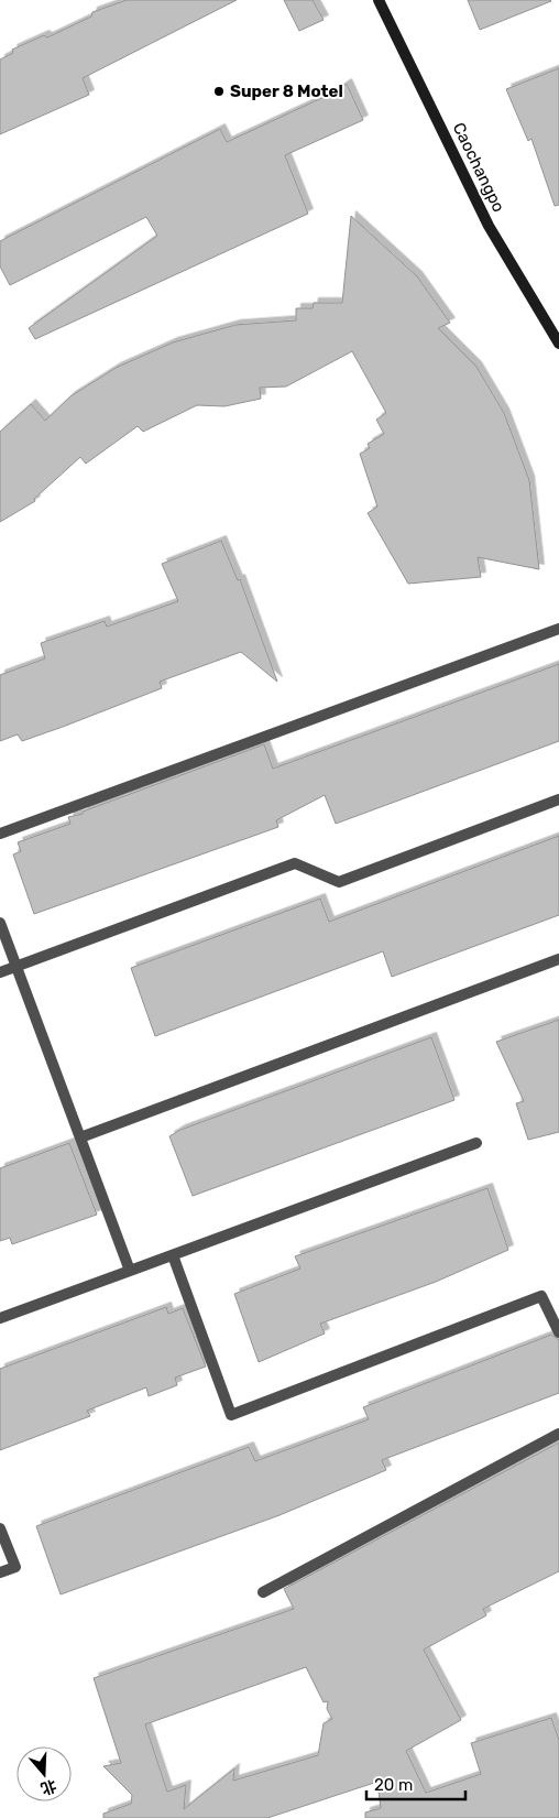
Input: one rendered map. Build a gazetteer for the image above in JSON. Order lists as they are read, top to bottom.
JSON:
{
  "streets": {
    "street": ["Caochangpo"]
  },
  "places": ["Super 8 Motel"],
  "scale_bar": "20 m",
  "north": "bottom"
}
